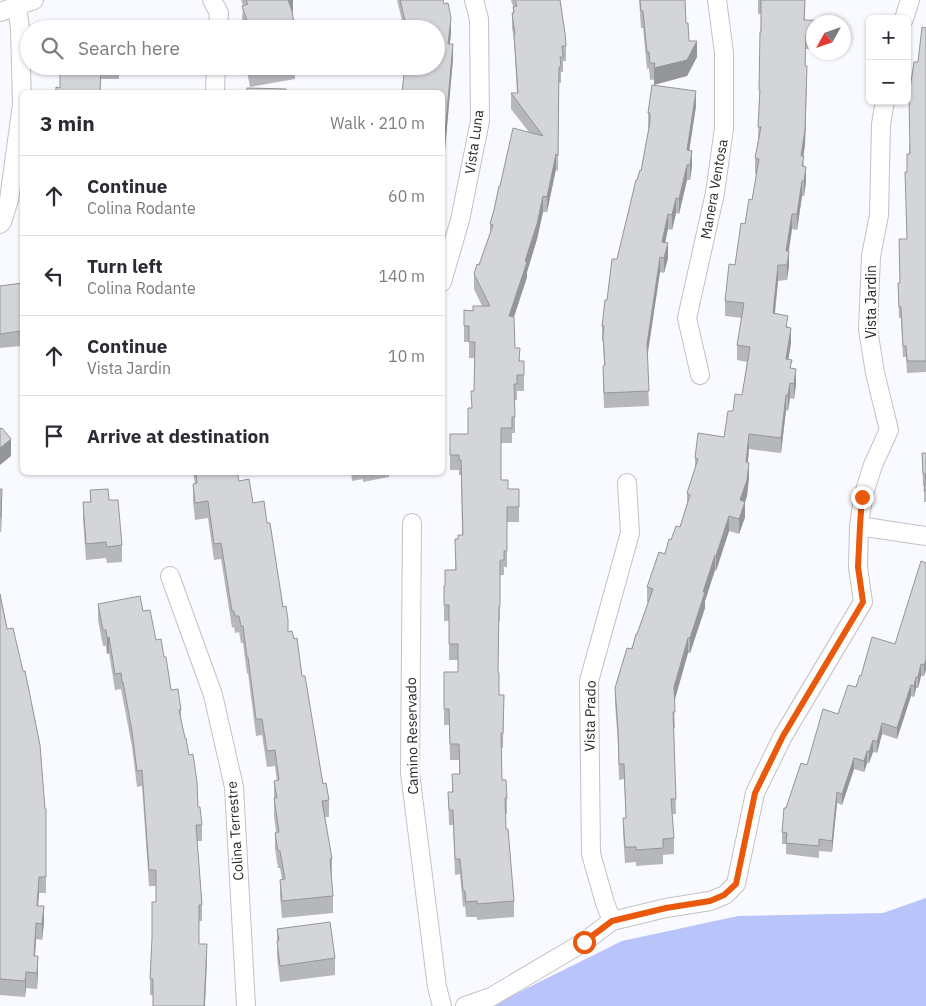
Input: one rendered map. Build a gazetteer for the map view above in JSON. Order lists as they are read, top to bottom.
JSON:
{
  "streets": {
    "street": [
      "Vista Luna",
      "Manera Ventosa",
      "Vista Jardin",
      "Vista Prado",
      "Camino Reservado",
      "Colina Terrestre"
    ]
  },
  "crossings": [
    ["Vista Jardin", "Vista Prado"]
  ],
  "north": "bottom left",
  "page": {
    "map_buttons": ["+", "−"],
    "search": "Search here",
    "heading": ["3 min", "Walk · 210 m"],
    "list": [
      ["Continue", "Colina Rodante", "60 m"],
      ["Turn left", "Colina Rodante", "140 m"],
      ["Continue", "Vista Jardin", "10 m"],
      "Arrive at destination"
    ]
  }
}
